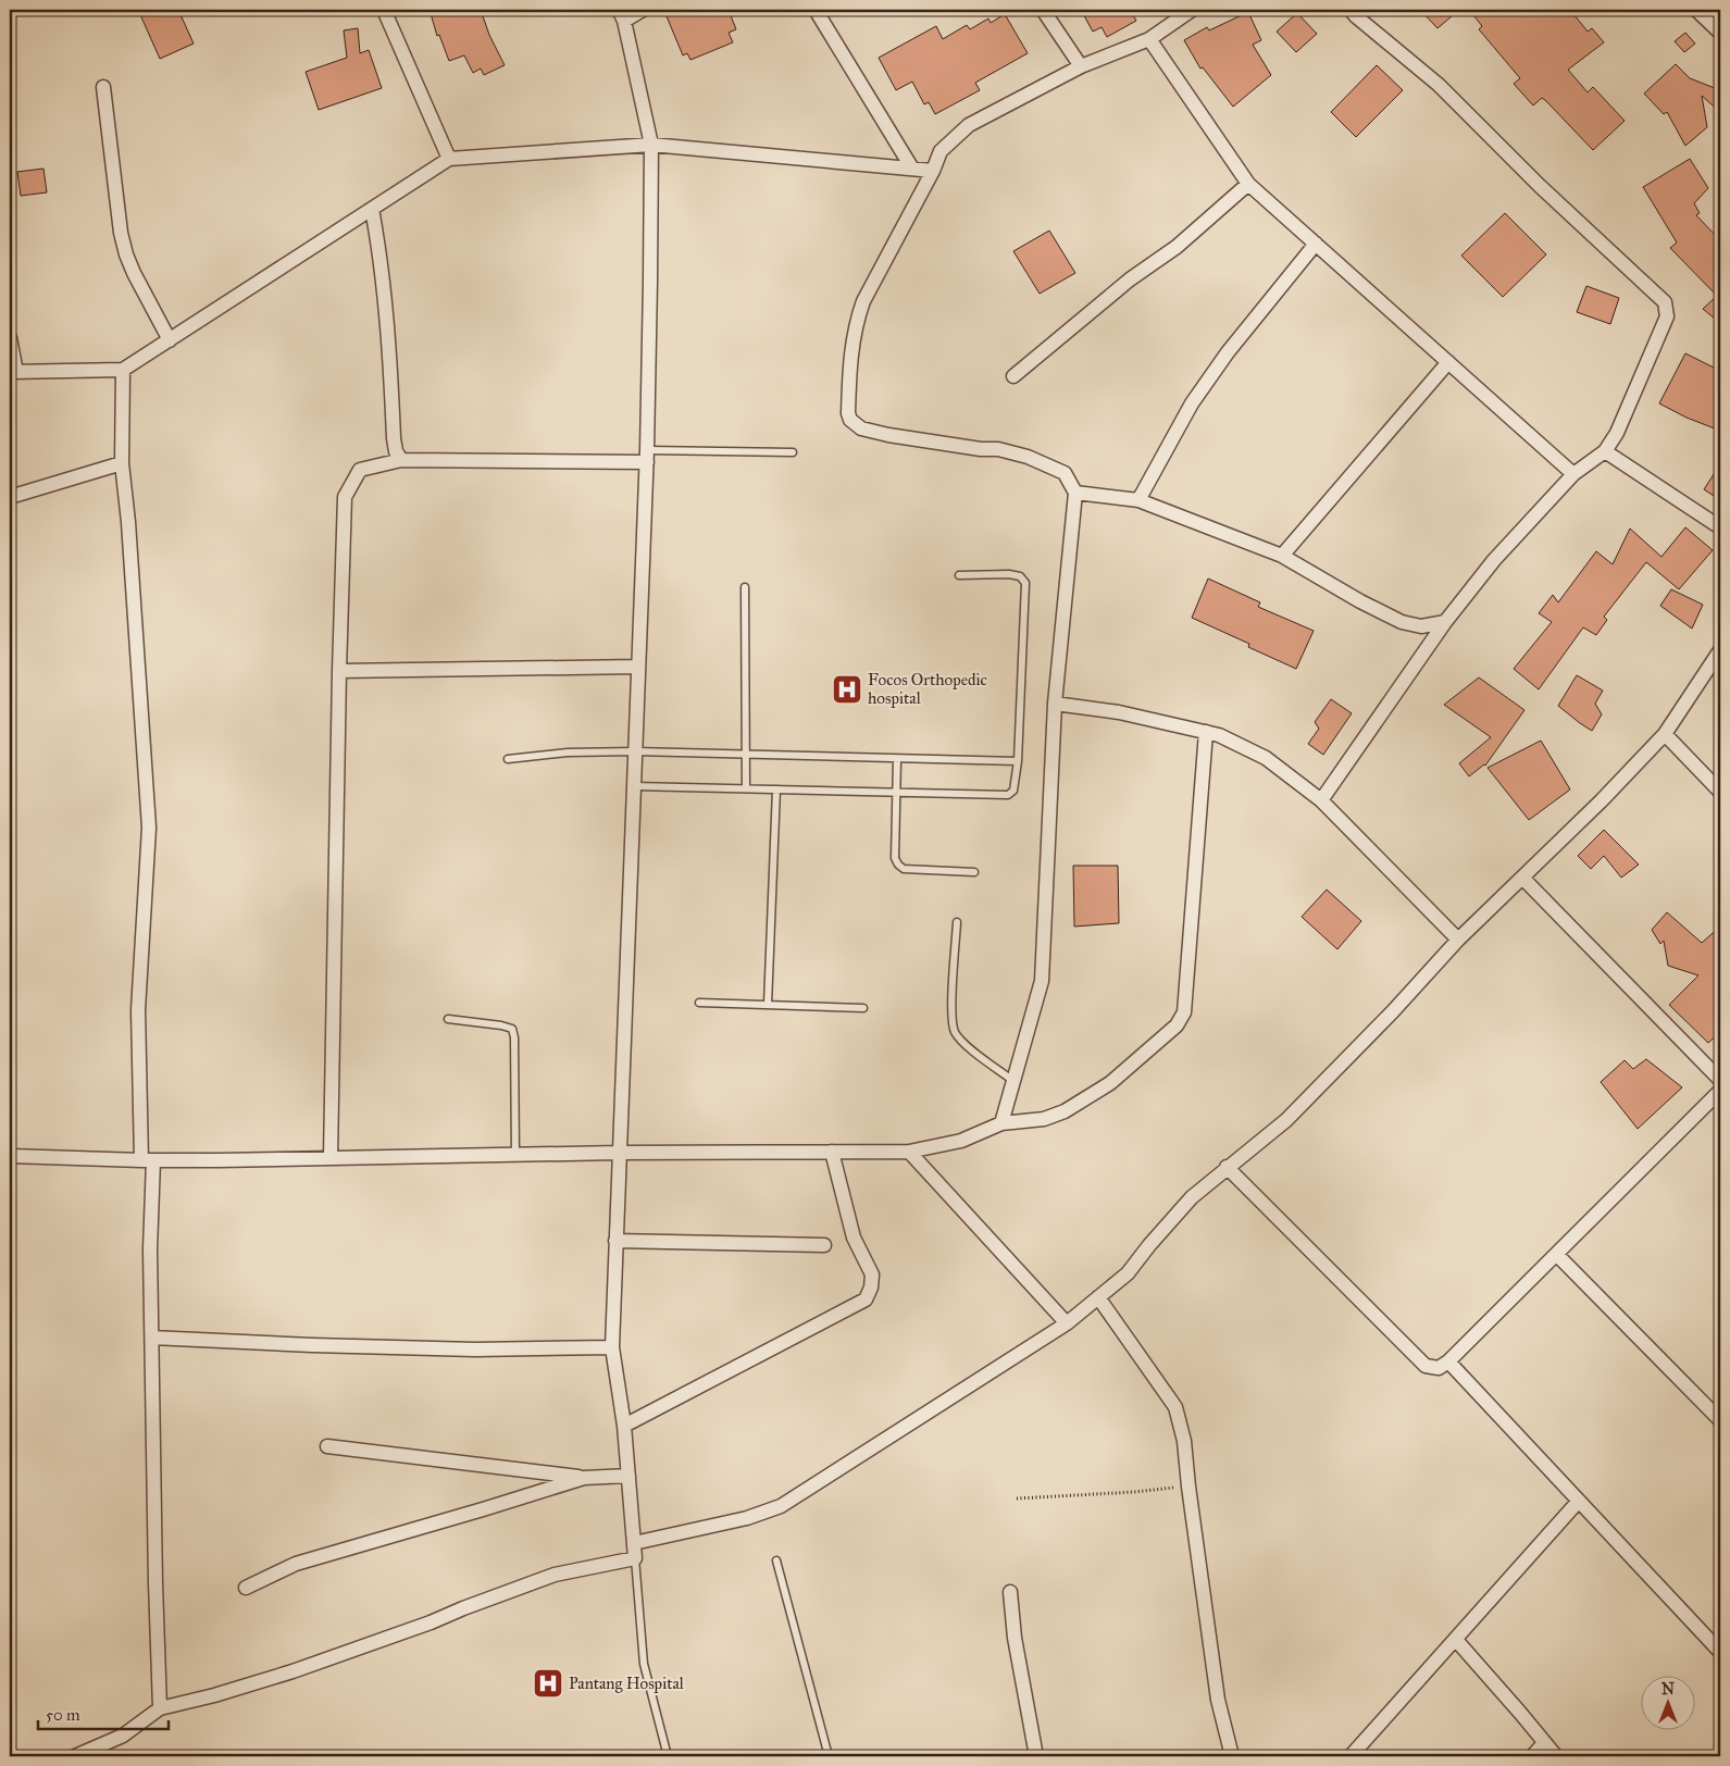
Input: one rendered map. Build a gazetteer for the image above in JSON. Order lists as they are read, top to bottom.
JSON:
{
  "places": {
    "hospital": ["Focos Orthopedic hospital", "Pantang Hospital"]
  },
  "scale_bar": "50 m",
  "north": "top"
}
